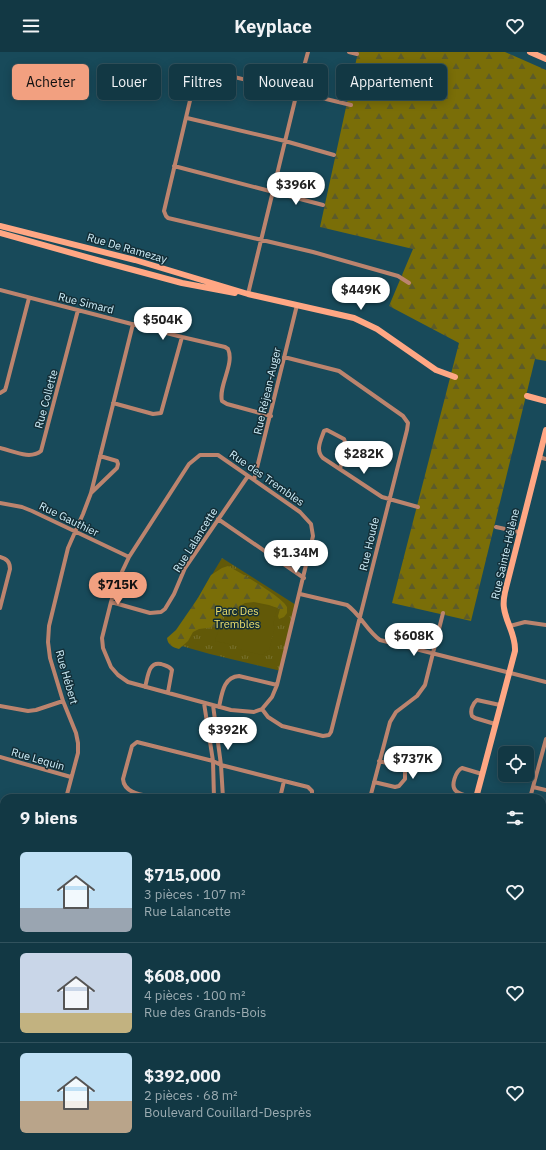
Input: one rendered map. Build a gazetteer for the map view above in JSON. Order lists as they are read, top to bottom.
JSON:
{
  "streets": {
    "street": [
      "Rue De Ramezay",
      "Rue Simard",
      "Rue Réjean-Auger",
      "Rue Collette",
      "Rue des Trembles",
      "Rue Gauthier",
      "Rue Lalancette",
      "Rue Houde",
      "Rue Sainte-Hélène",
      "Rue Hébert",
      "Rue Lequin"
    ]
  },
  "crossings": [
    ["Rue De Ramezay", "Rue Réjean-Auger"],
    ["Rue Simard", "Rue Réjean-Auger"],
    ["Rue Simard", "Rue Collette"],
    ["Rue Simard", "Rue Hébert"],
    ["Rue Réjean-Auger", "Rue des Trembles"],
    ["Rue Réjean-Auger", "Rue Houde"],
    ["Rue des Trembles", "Rue Gauthier"],
    ["Rue des Trembles", "Rue Lalancette"],
    ["Rue des Trembles", "Rue Houde"],
    ["Rue Gauthier", "Rue Hébert"],
    ["Rue Hébert", "Rue Lequin"]
  ],
  "parks": ["Parc Des Trembles"],
  "page": {
    "header": "Keyplace",
    "chip": [
      "Acheter",
      "Louer",
      "Filtres",
      "Nouveau",
      "Appartement"
    ],
    "price": [
      "$396K",
      "$449K",
      "$504K",
      "$282K",
      "$1.34M",
      "$715K",
      "$608K",
      "$392K",
      "$737K"
    ],
    "heading": "9 biens",
    "list": [
      {
        "name": "$715,000",
        "note": "3 pièces · 107 m² · Rue Lalancette"
      },
      {
        "name": "$608,000",
        "note": "4 pièces · 100 m² · Rue des Grands-Bois"
      },
      {
        "name": "$392,000",
        "note": "2 pièces · 68 m² · Boulevard Couillard-Desprès"
      }
    ]
  }
}
